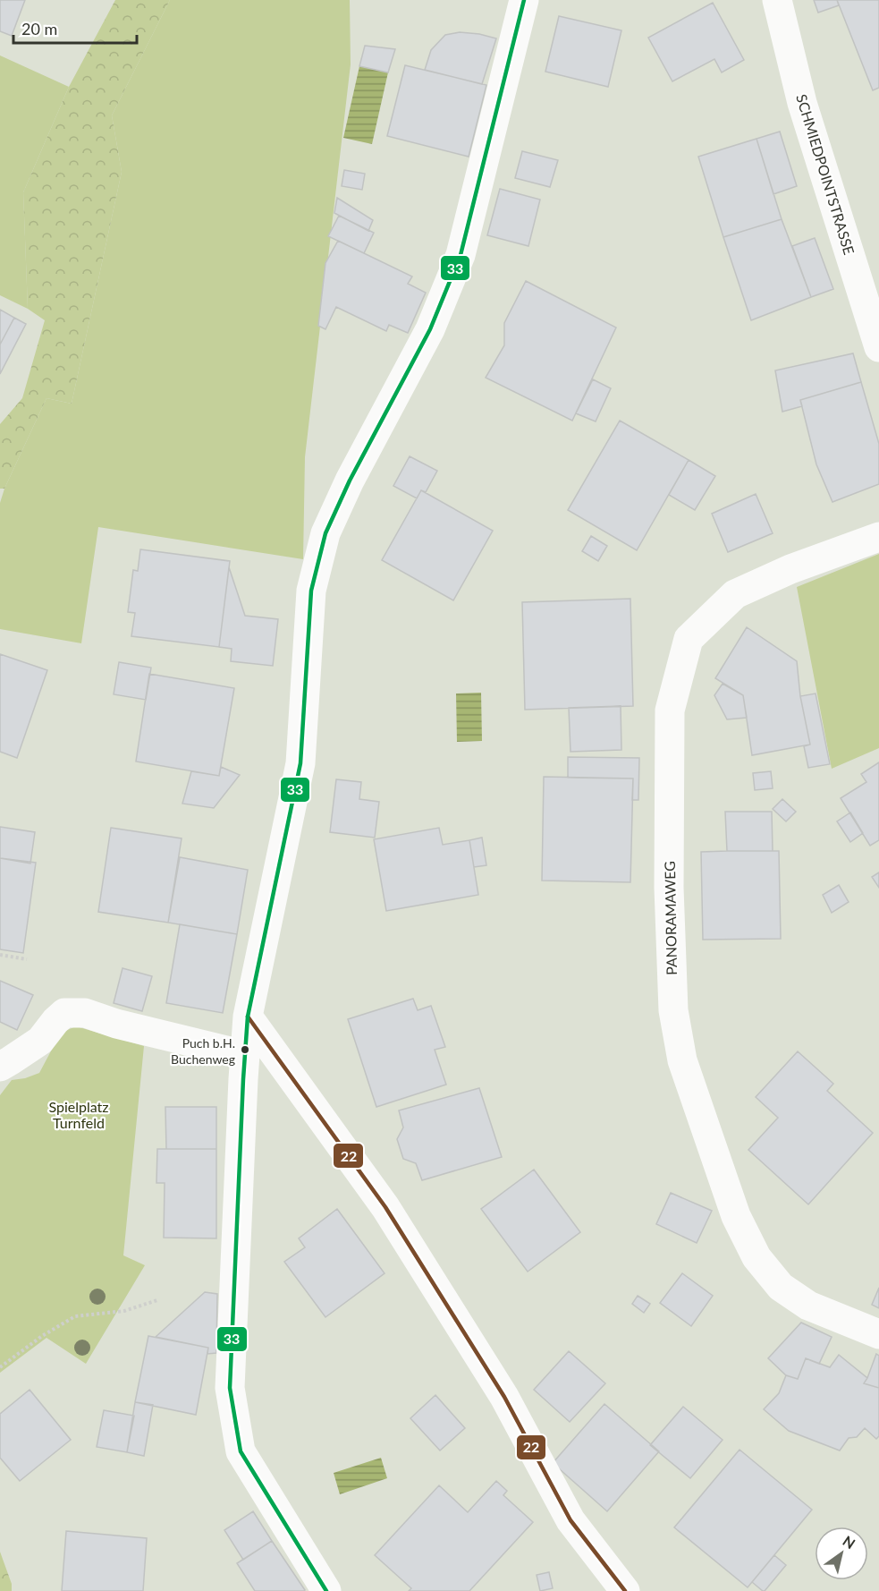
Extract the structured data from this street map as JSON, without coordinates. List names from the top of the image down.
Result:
{
  "streets": {
    "street": ["SCHMIEDPOINTSTRASSE", "PANORAMAWEG"]
  },
  "parks": ["Spielplatz Turnfeld"],
  "places": ["Puch b.H. Buchenweg"],
  "lines": ["transit line 33", "transit line 22"],
  "scale_bar": "20 m",
  "north": "top right"
}
